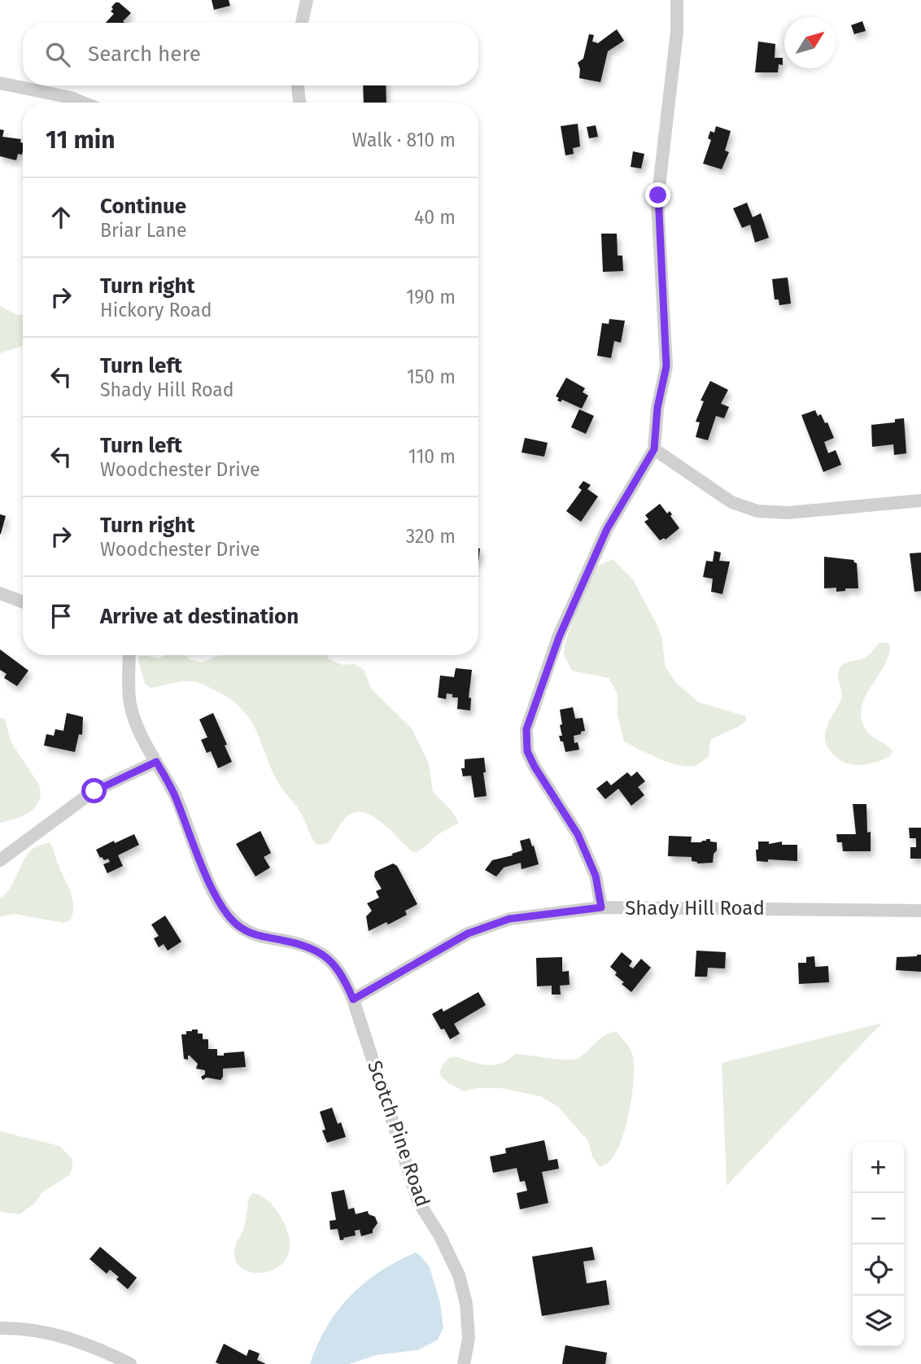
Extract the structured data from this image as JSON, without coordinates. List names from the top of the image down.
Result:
{
  "streets": {
    "street": ["Shady Hill Road", "Scotch Pine Road"]
  },
  "crossings": [
    ["Shady Hill Road", "Scotch Pine Road"]
  ],
  "north": "top right",
  "page": {
    "search": "Search here",
    "heading": ["11 min", "Walk · 810 m"],
    "list": [
      ["Continue", "Briar Lane", "40 m"],
      ["Turn right", "Hickory Road", "190 m"],
      ["Turn left", "Shady Hill Road", "150 m"],
      ["Turn left", "Woodchester Drive", "110 m"],
      ["Turn right", "Woodchester Drive", "320 m"],
      "Arrive at destination"
    ],
    "map_buttons": ["+", "−"]
  }
}
